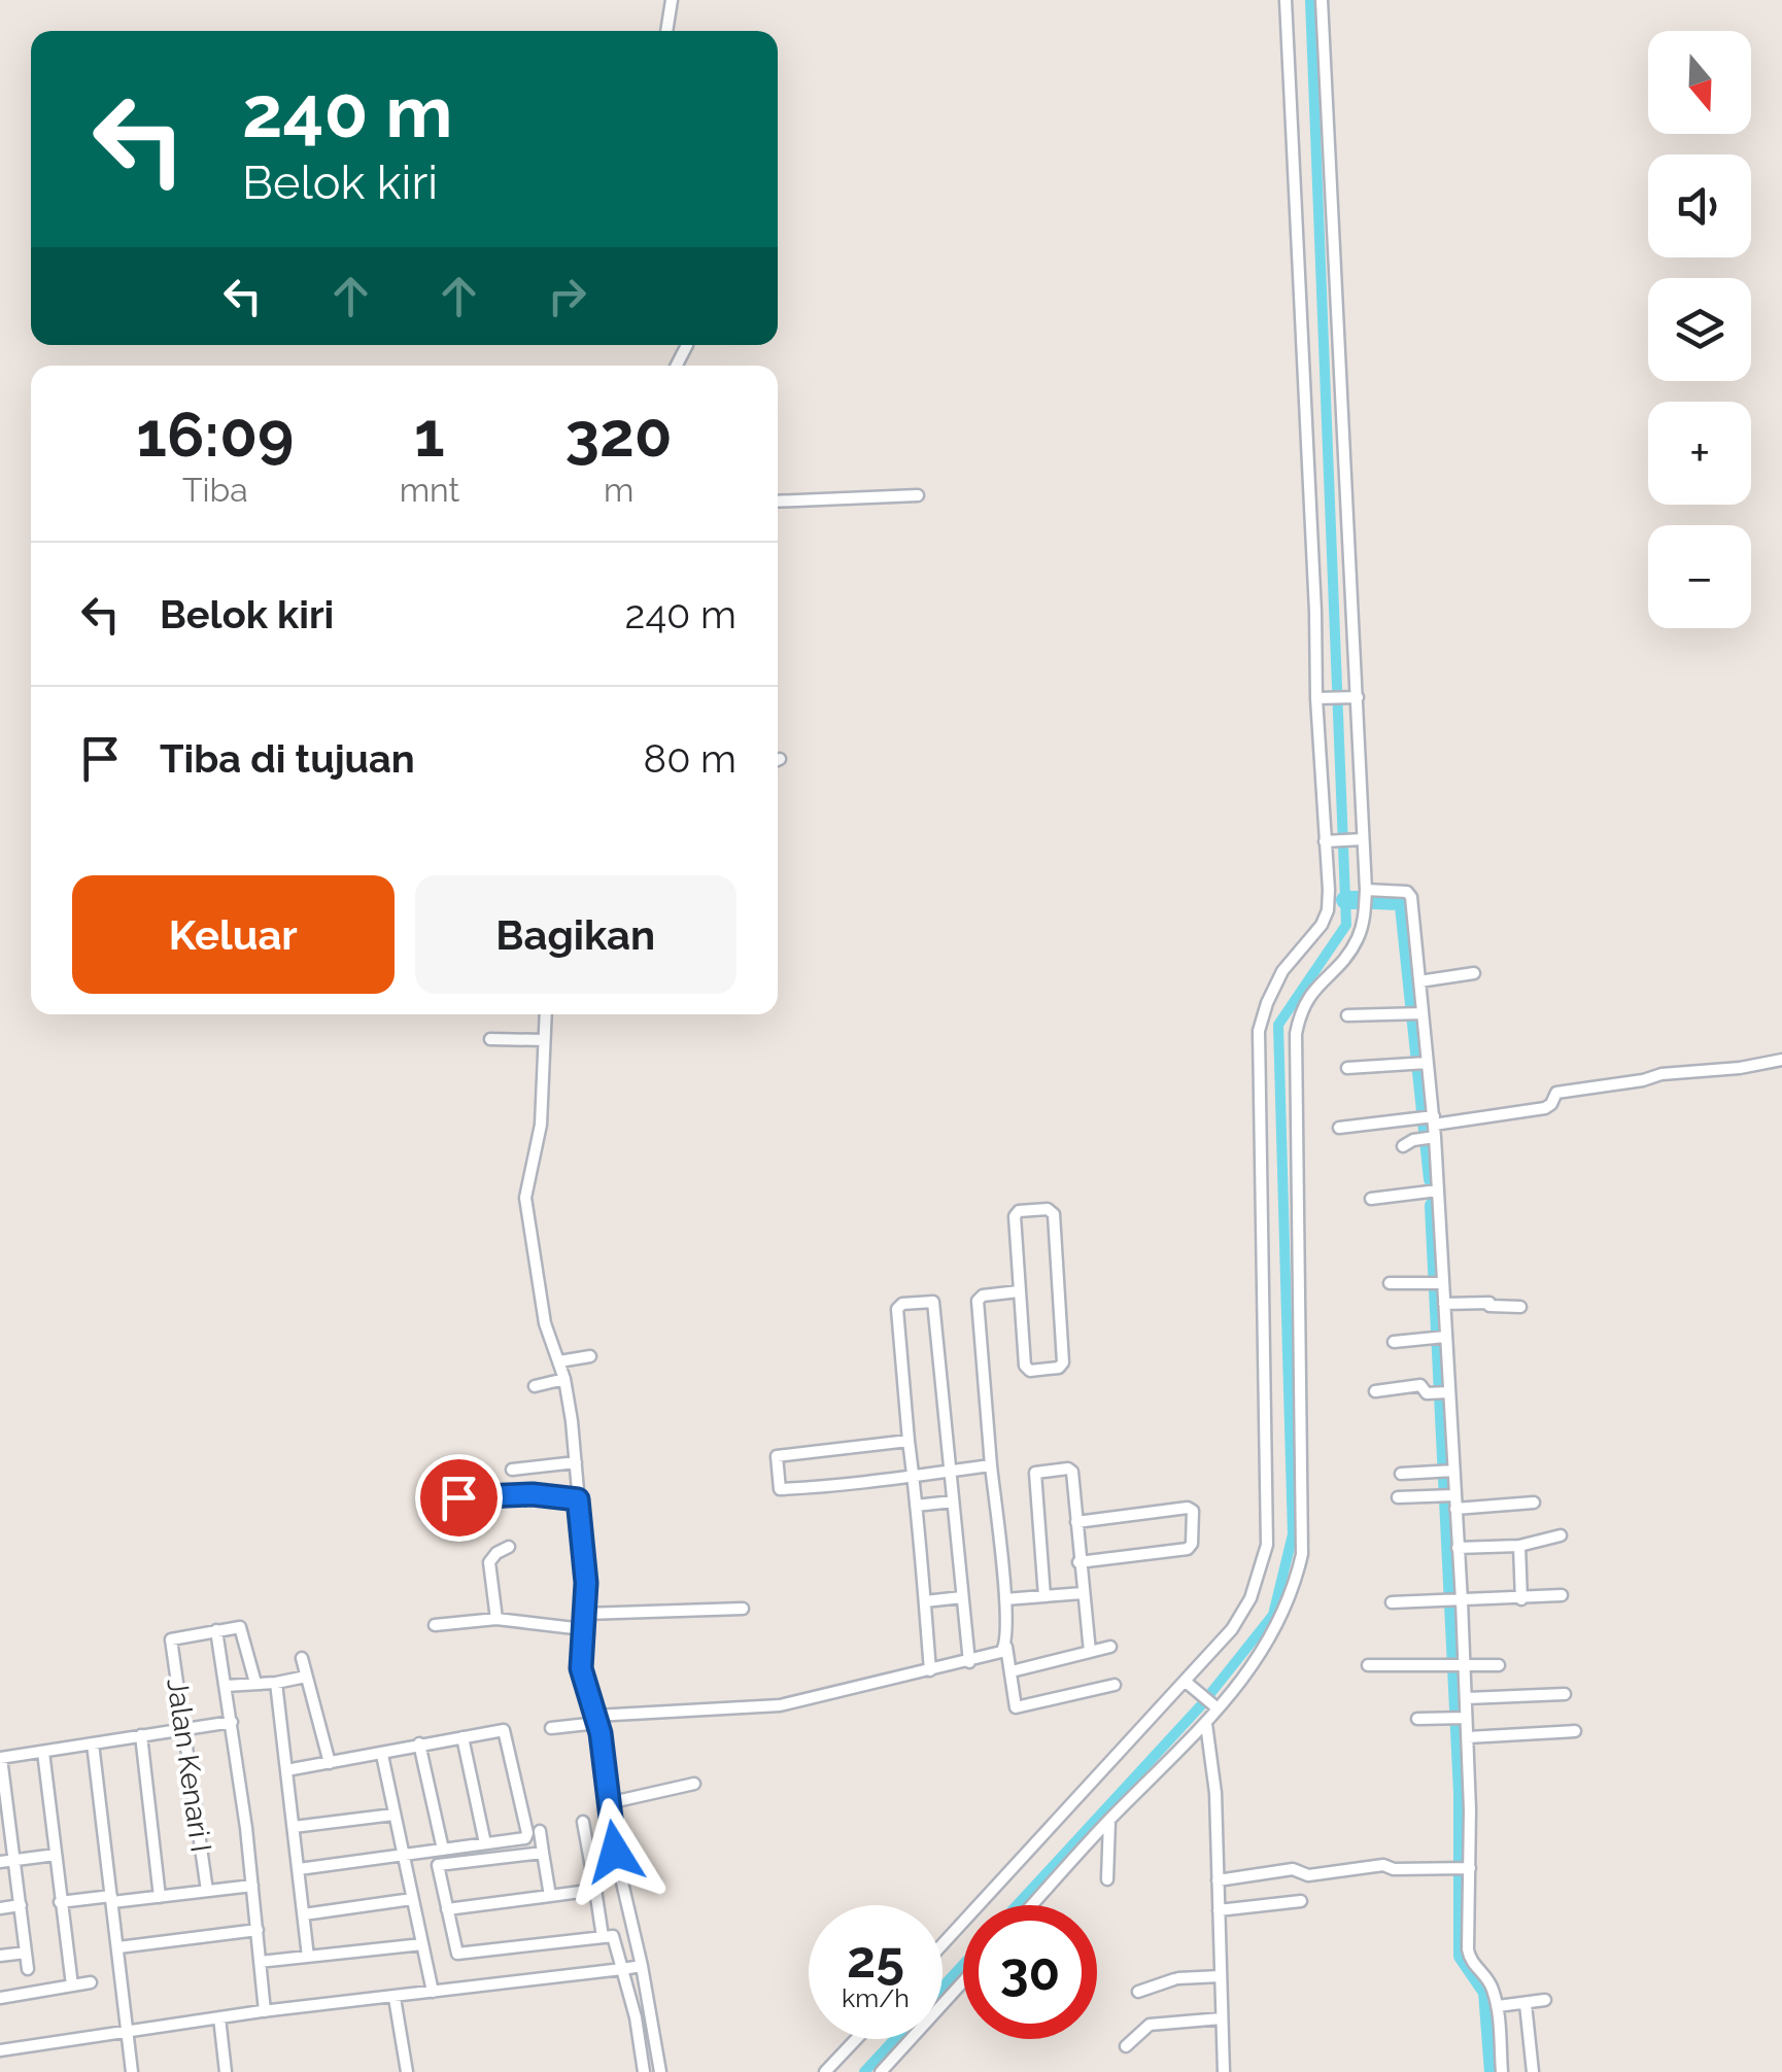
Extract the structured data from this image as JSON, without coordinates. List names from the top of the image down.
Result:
{
  "streets": {
    "street": ["Jalan Kenari I"]
  },
  "north": "bottom",
  "page": {
    "map_buttons": ["+", "−"],
    "turn": ["240 m", "Belok kiri"],
    "eta": [
      "16:09",
      "Tiba",
      "1",
      "mnt",
      "320",
      "m"
    ],
    "list": [
      {
        "name": "Belok kiri",
        "value": "240 m"
      },
      {
        "name": "Tiba di tujuan",
        "value": "80 m"
      }
    ],
    "buttons": ["Keluar", "Bagikan"],
    "speed": "25 km/h",
    "limit": "30"
  }
}
